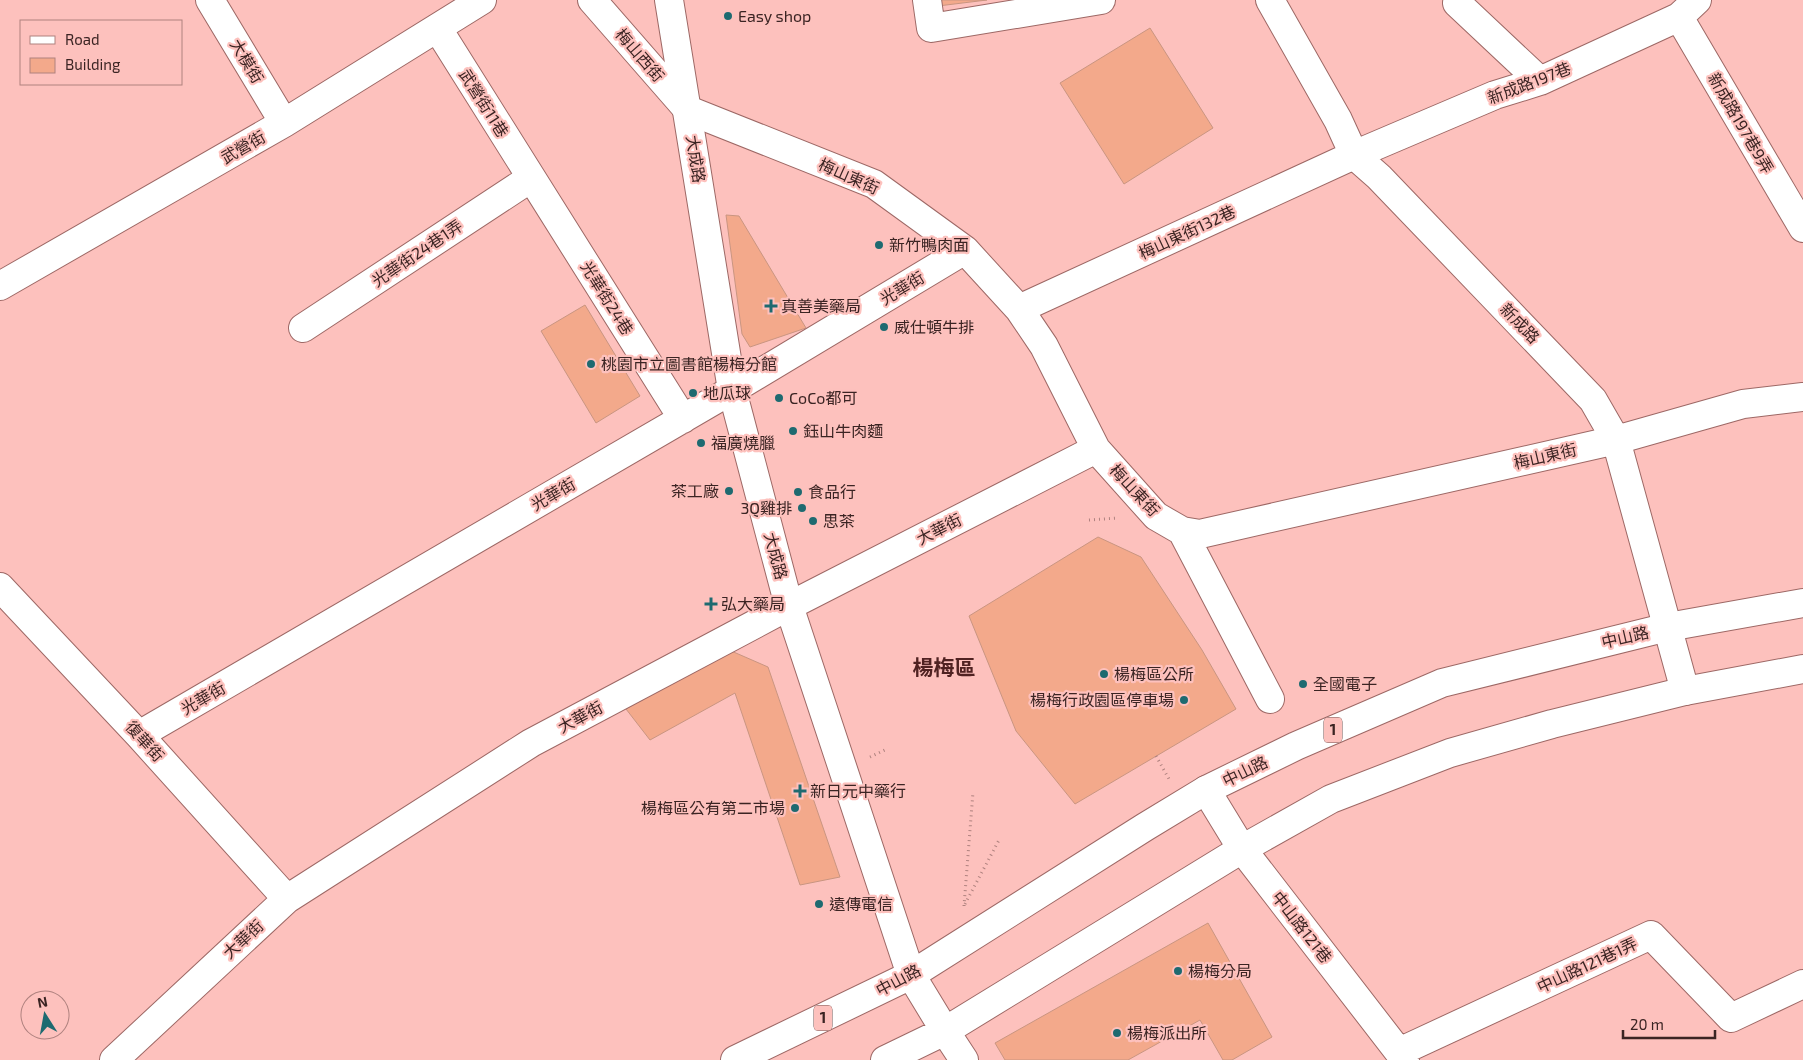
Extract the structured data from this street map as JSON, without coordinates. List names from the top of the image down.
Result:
{
  "streets": {
    "street": [
      "梅山西街",
      "大模街",
      "新成路197巷",
      "武營街11巷",
      "新成路197巷9弄",
      "武營街",
      "大成路",
      "梅山東街",
      "梅山東街132巷",
      "光華街24巷1弄",
      "光華街",
      "光華街24巷",
      "新成路",
      "大華街",
      "中山路",
      "1",
      "復華街",
      "中山路121巷",
      "中山路121巷1弄"
    ]
  },
  "crossings": [
    ["梅山西街", "大成路"],
    ["梅山西街", "梅山東街"],
    ["大模街", "武營街"],
    ["新成路197巷", "新成路197巷9弄"],
    ["新成路197巷", "梅山東街132巷"],
    ["新成路197巷", "新成路"],
    ["武營街11巷", "武營街"],
    ["武營街11巷", "光華街24巷1弄"],
    ["武營街11巷", "光華街24巷"],
    ["大成路", "梅山東街"],
    ["大成路", "光華街"],
    ["大成路", "大華街"],
    ["大成路", "中山路"],
    ["梅山東街", "梅山東街132巷"],
    ["梅山東街", "光華街"],
    ["梅山東街", "新成路"],
    ["梅山東街", "大華街"],
    ["梅山東街132巷", "新成路"],
    ["光華街24巷1弄", "光華街24巷"],
    ["光華街", "光華街24巷"],
    ["光華街", "復華街"],
    ["新成路", "中山路"],
    ["大華街", "復華街"],
    ["中山路", "中山路121巷"],
    ["中山路121巷", "中山路121巷1弄"]
  ],
  "districts": ["楊梅區"],
  "places": {
    "other": [
      "Easy shop",
      "新竹鴨肉面",
      "威仕頓牛排",
      "桃園市立圖書館楊梅分館",
      "地瓜球",
      "CoCo都可",
      "鈺山牛肉麵",
      "福廣燒臘",
      "茶工廠",
      "食品行",
      "3Q雞排",
      "思茶",
      "楊梅區公所",
      "全國電子",
      "楊梅行政園區停車場",
      "楊梅區公有第二市場",
      "遠傳電信",
      "楊梅分局",
      "楊梅派出所"
    ],
    "health": ["真善美藥局", "弘大藥局", "新日元中藥行"]
  },
  "legend": ["Road", "Building"],
  "scale_bar": "20 m",
  "north": "top"
}
